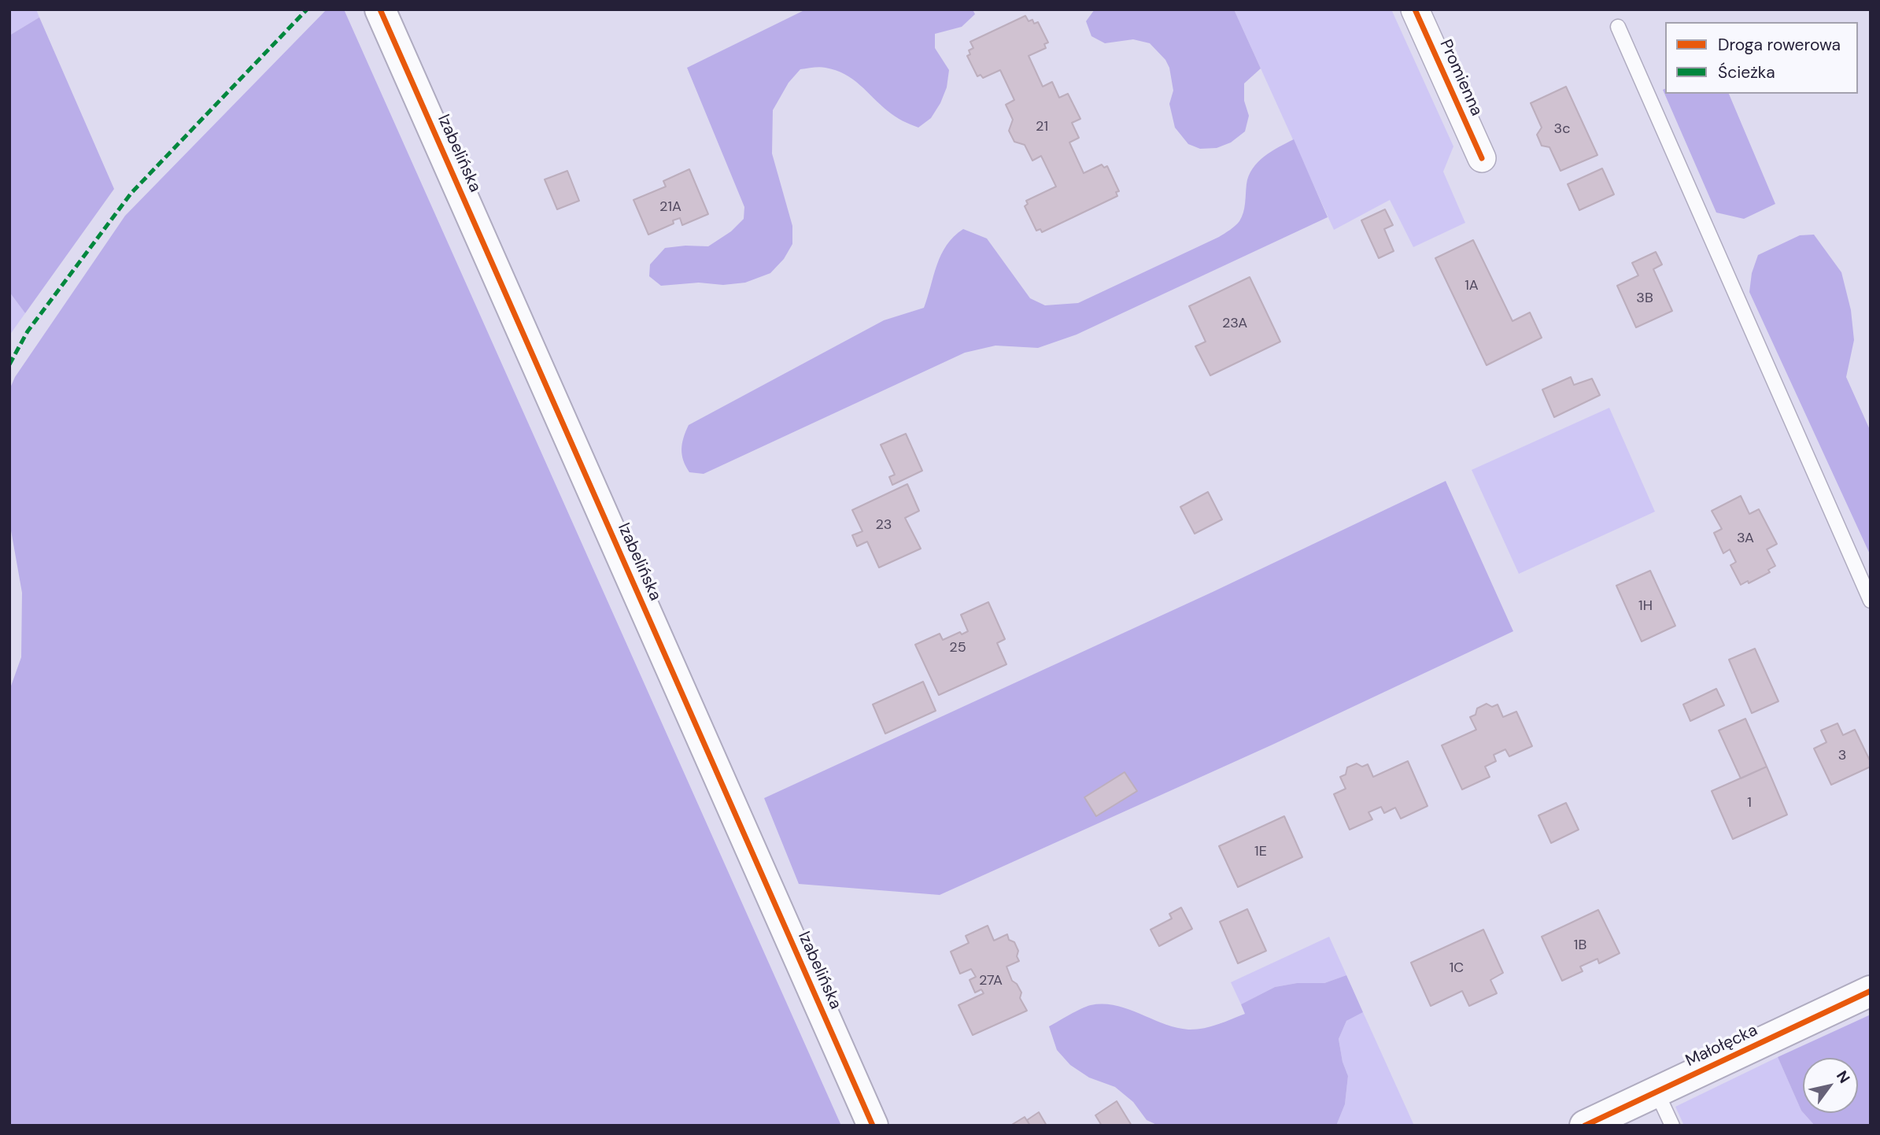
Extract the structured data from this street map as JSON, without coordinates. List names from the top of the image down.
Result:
{
  "streets": {
    "street": ["Promienna", "Izabelińska", "Małołęcka"]
  },
  "house_numbers": [
    "21",
    "3c",
    "21A",
    "1A",
    "3B",
    "23A",
    "23",
    "3A",
    "1H",
    "25",
    "3",
    "1",
    "1E",
    "1B",
    "1C",
    "27A"
  ],
  "legend": ["Droga rowerowa", "Ścieżka"],
  "north": "top right"
}
